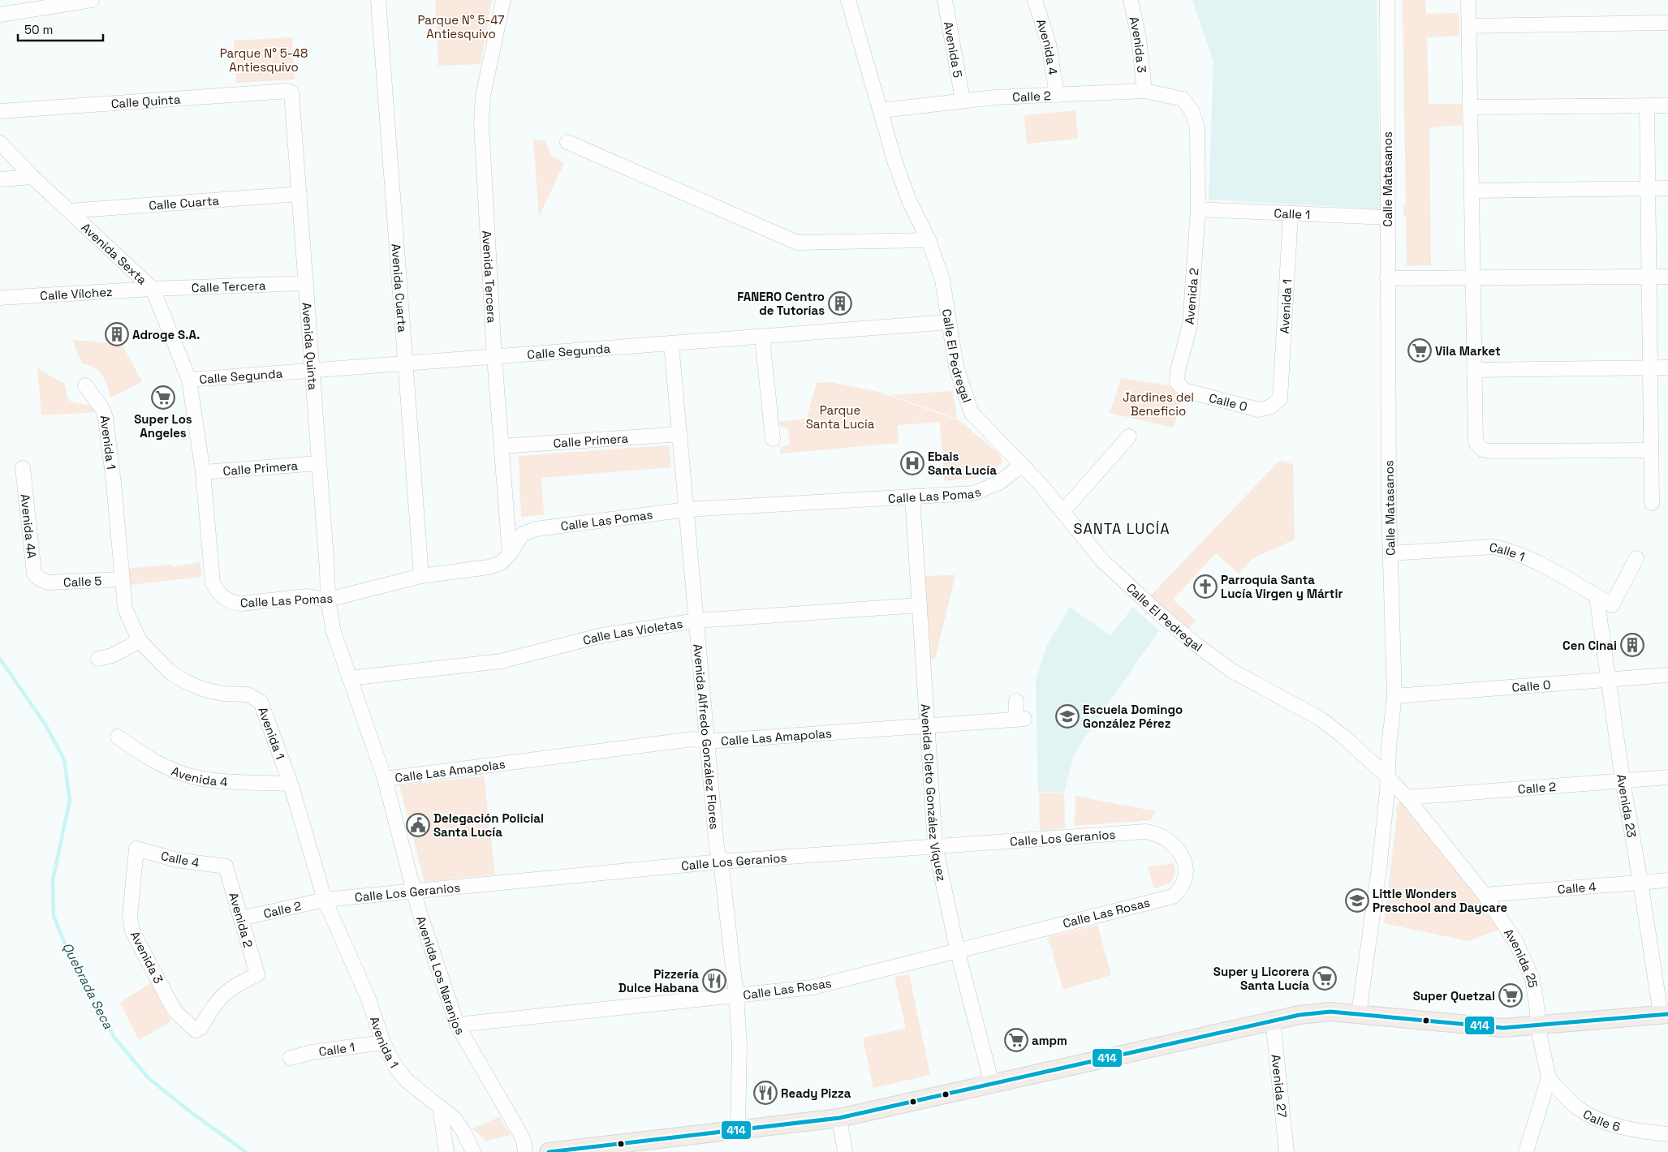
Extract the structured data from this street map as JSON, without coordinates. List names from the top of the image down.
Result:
{
  "streets": {
    "street": [
      "Avenida 3",
      "Avenida 4",
      "Avenida 5",
      "Calle 2",
      "Calle Quinta",
      "Calle Matasanos",
      "Calle Cuarta",
      "Calle 1",
      "Avenida Sexta",
      "Avenida Tercera",
      "Calle Tercera",
      "Avenida Cuarta",
      "Calle Vílchez",
      "Avenida 2",
      "Avenida 1",
      "Avenida Quinta",
      "Calle Segunda",
      "Calle El Pedregal",
      "Calle 0",
      "Calle Primera",
      "Calle Las Pomas",
      "Avenida 4A",
      "Calle 5",
      "Calle Las Violetas",
      "Avenida Alfredo González Flores",
      "Calle Las Amapolas",
      "Avenida Cleto González Víquez",
      "Avenida 23",
      "Calle Los Geranios",
      "Calle 4",
      "Calle Las Rosas",
      "Avenida 25",
      "Avenida Los Naranjos",
      "Avenida 27",
      "Calle 6"
    ]
  },
  "crossings": [
    ["Avenida 3", "Calle 2"],
    ["Avenida 3", "Avenida 2"],
    ["Avenida 3", "Calle 4"],
    ["Avenida 4", "Calle 2"],
    ["Avenida 4", "Avenida 1"],
    ["Avenida 5", "Calle 2"],
    ["Calle 2", "Avenida 2"],
    ["Calle 2", "Avenida 1"],
    ["Calle 2", "Calle El Pedregal"],
    ["Calle 2", "Avenida 23"],
    ["Calle 2", "Calle Los Geranios"],
    ["Calle 2", "Avenida 25"],
    ["Calle Quinta", "Avenida Quinta"],
    ["Calle Matasanos", "Calle 1"],
    ["Calle Matasanos", "Calle El Pedregal"],
    ["Calle Matasanos", "Calle 0"],
    ["Calle Matasanos", "Avenida 25"],
    ["Calle Cuarta", "Avenida Sexta"],
    ["Calle Cuarta", "Avenida Quinta"],
    ["Calle 1", "Avenida 2"],
    ["Calle 1", "Avenida 1"],
    ["Calle 1", "Avenida 23"],
    ["Avenida Sexta", "Calle Tercera"],
    ["Avenida Sexta", "Calle Vílchez"],
    ["Avenida Sexta", "Calle Segunda"],
    ["Avenida Sexta", "Calle Primera"],
    ["Avenida Sexta", "Calle Las Pomas"],
    ["Avenida Tercera", "Calle Segunda"],
    ["Avenida Tercera", "Calle Primera"],
    ["Avenida Tercera", "Calle Las Pomas"],
    ["Calle Tercera", "Calle Vílchez"],
    ["Calle Tercera", "Avenida Quinta"],
    ["Avenida Cuarta", "Calle Segunda"],
    ["Avenida Cuarta", "Calle Las Pomas"],
    ["Avenida 2", "Calle 0"],
    ["Avenida 2", "Calle 4"],
    ["Avenida 1", "Calle 0"],
    ["Avenida 1", "Calle 5"],
    ["Avenida 1", "Calle Los Geranios"],
    ["Avenida Quinta", "Calle Segunda"],
    ["Avenida Quinta", "Calle Primera"],
    ["Avenida Quinta", "Calle Las Pomas"],
    ["Avenida Quinta", "Avenida Los Naranjos"],
    ["Calle Segunda", "Calle El Pedregal"],
    ["Calle Segunda", "Avenida Alfredo González Flores"],
    ["Calle El Pedregal", "Calle Las Pomas"],
    ["Calle El Pedregal", "Avenida 25"],
    ["Calle 0", "Avenida 23"],
    ["Calle Primera", "Avenida Alfredo González Flores"],
    ["Calle Las Pomas", "Avenida Alfredo González Flores"],
    ["Calle Las Pomas", "Avenida Cleto González Víquez"],
    ["Calle Las Pomas", "Avenida Los Naranjos"],
    ["Avenida 4A", "Calle 5"],
    ["Calle Las Violetas", "Avenida Alfredo González Flores"],
    ["Calle Las Violetas", "Avenida Cleto González Víquez"],
    ["Calle Las Violetas", "Avenida Los Naranjos"],
    ["Avenida Alfredo González Flores", "Calle Las Amapolas"],
    ["Avenida Alfredo González Flores", "Calle Los Geranios"],
    ["Avenida Alfredo González Flores", "Calle Las Rosas"],
    ["Calle Las Amapolas", "Avenida Cleto González Víquez"],
    ["Calle Las Amapolas", "Avenida Los Naranjos"],
    ["Avenida Cleto González Víquez", "Calle Los Geranios"],
    ["Avenida Cleto González Víquez", "Calle Las Rosas"],
    ["Avenida 23", "Calle 4"],
    ["Calle Los Geranios", "Calle Las Rosas"],
    ["Calle Los Geranios", "Avenida Los Naranjos"],
    ["Calle 4", "Avenida 25"],
    ["Calle Las Rosas", "Avenida Los Naranjos"],
    ["Avenida 25", "Calle 6"]
  ],
  "districts": ["SANTA LUCÍA"],
  "water": ["Quebrada Seca"],
  "parks": [
    "Parque N° 5-47 Antiesquivo",
    "Parque N° 5-48 Antiesquivo",
    "Jardines del Beneficio",
    "Parque Santa Lucía"
  ],
  "places": {
    "building": ["FANERO Centro de Tutorías", "Adroge S.A.", "Cen Cinai"],
    "supermarket": [
      "Vila Market",
      "Super Los Angeles",
      "Super y Licorera Santa Lucía",
      "Super Quetzal",
      "ampm"
    ],
    "hospital": ["Ebais Santa Lucía"],
    "church": ["Parroquia Santa Lucía Virgen y Mártir"],
    "school or university": ["Escuela Domingo González Pérez", "Little Wonders Preschool and Daycare"],
    "public building": ["Delegación Policial Santa Lucía"],
    "restaurant": ["Pizzería Dulce Habana", "Ready Pizza"]
  },
  "lines": ["transit line 414"],
  "scale_bar": "50 m"
}
